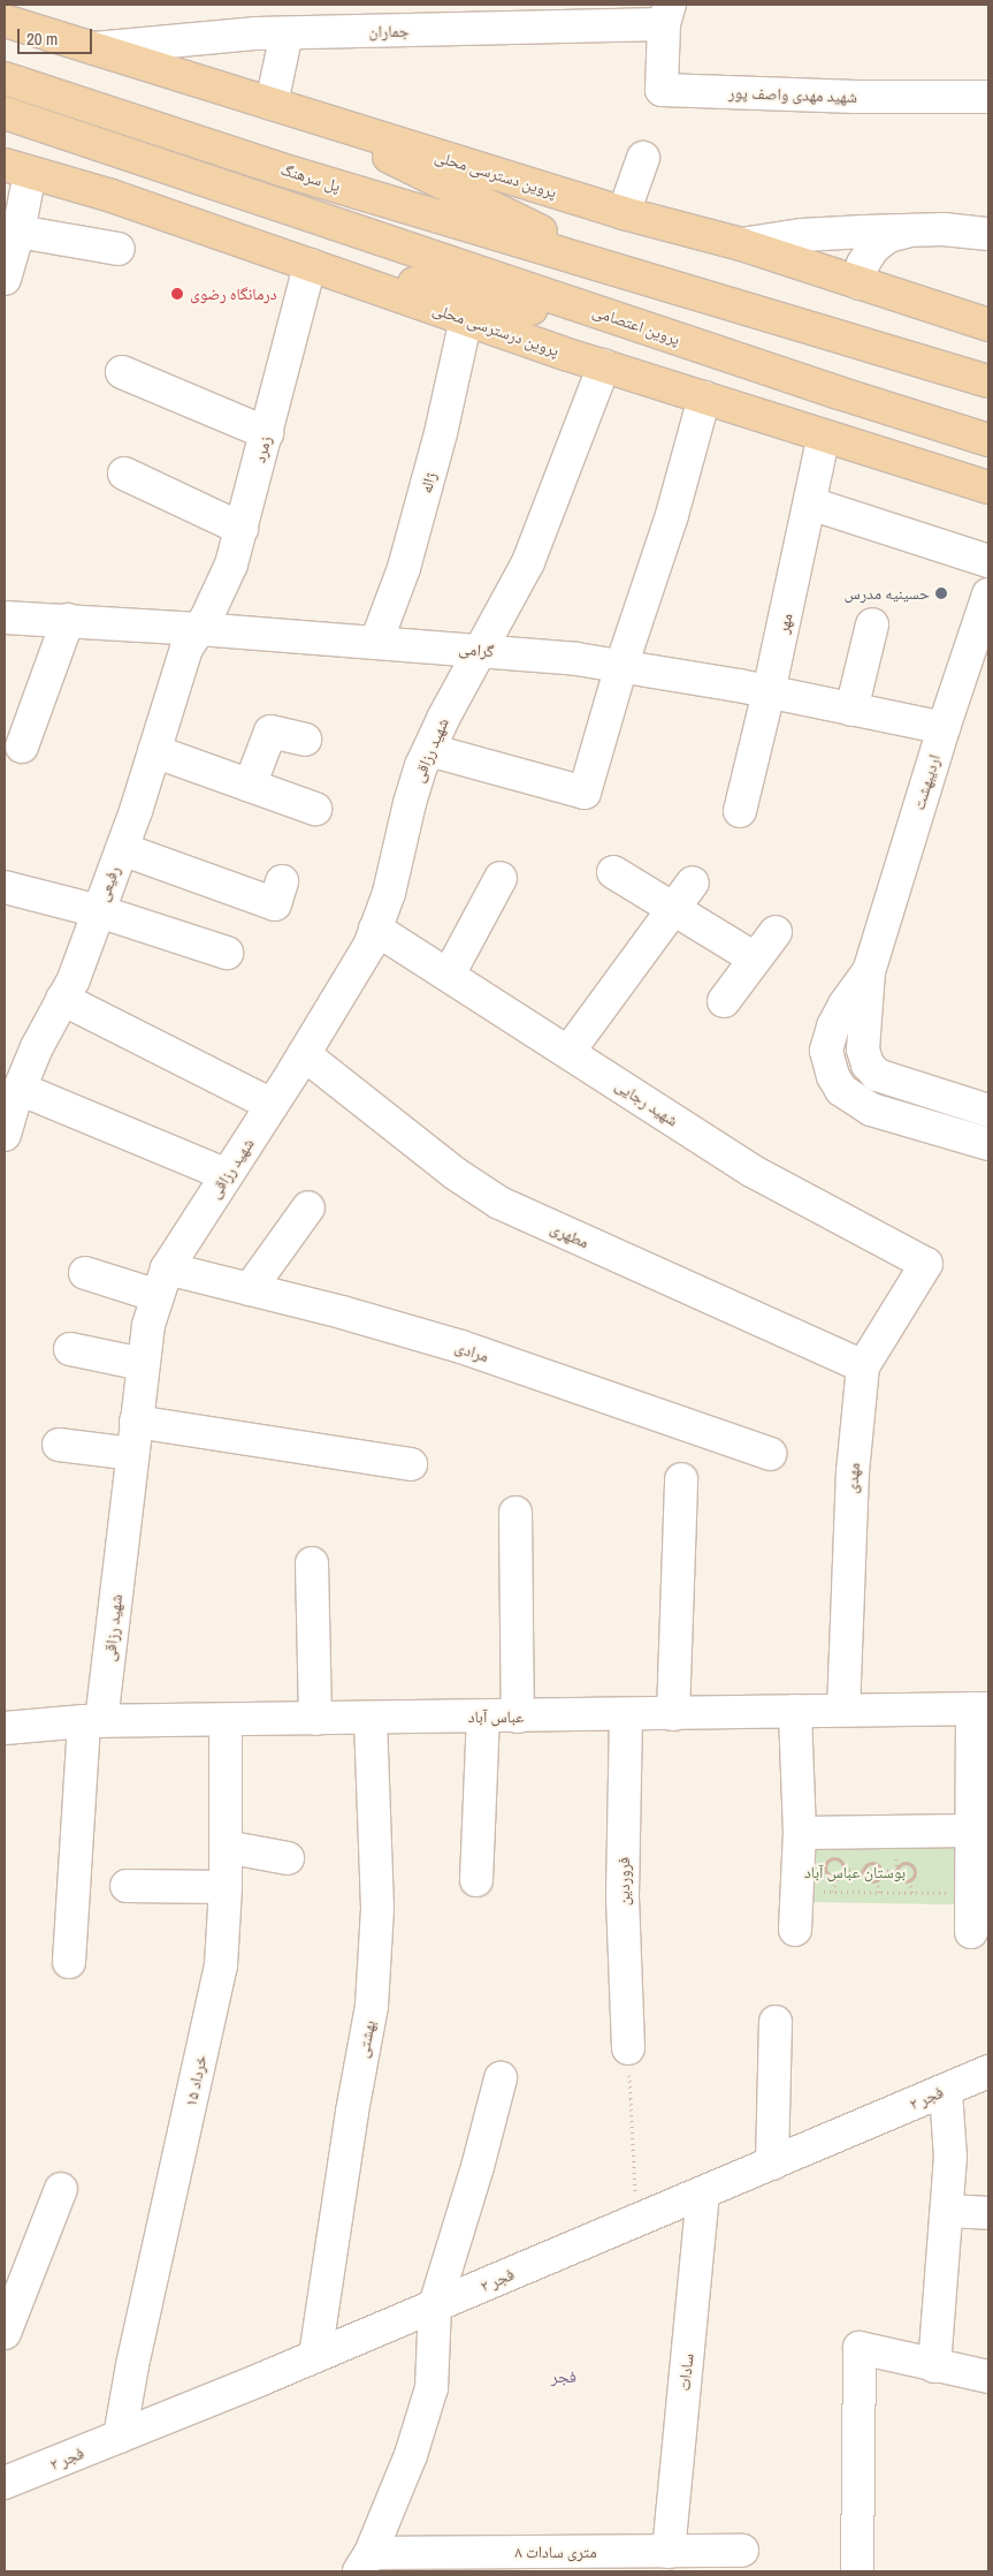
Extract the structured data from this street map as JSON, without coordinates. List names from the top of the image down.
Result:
{
  "streets": {
    "main road": [
      "پروین دسترسی محلی",
      "پل سرهنگ",
      "پروین اعتصامی",
      "پروین درسترسی محلی"
    ],
    "street": [
      "جماران",
      "شهید مهدی واصف پور",
      "زمرد",
      "ژاله",
      "مهر",
      "گرامی",
      "شهید رزاقی",
      "اردیبهشت",
      "رفیعی",
      "شهید رجایی",
      "مطهری",
      "مرادی",
      "مهدی",
      "عباس آباد",
      "فروردین",
      "بهشتی",
      "۱۵ خرداد",
      "فجر ۲",
      "سادات",
      "۸ متری سادات"
    ]
  },
  "crossings": [
    ["جماران", "شهید مهدی واصف پور"],
    ["جماران", "پروین دسترسی محلی"],
    ["پروین درسترسی محلی", "زمرد"],
    ["پروین درسترسی محلی", "ژاله"],
    ["پروین درسترسی محلی", "مهر"],
    ["پروین درسترسی محلی", "شهید رزاقی"],
    ["زمرد", "گرامی"],
    ["زمرد", "رفیعی"],
    ["ژاله", "گرامی"],
    ["مهر", "گرامی"],
    ["گرامی", "شهید رزاقی"],
    ["گرامی", "اردیبهشت"],
    ["گرامی", "رفیعی"],
    ["شهید رزاقی", "شهید رجایی"],
    ["شهید رزاقی", "مطهری"],
    ["شهید رزاقی", "مرادی"],
    ["شهید رزاقی", "عباس آباد"],
    ["شهید رجایی", "مهدی"],
    ["مطهری", "مهدی"],
    ["مهدی", "عباس آباد"],
    ["عباس آباد", "فروردین"],
    ["عباس آباد", "بهشتی"],
    ["عباس آباد", "۱۵ خرداد"],
    ["بهشتی", "فجر ۲"],
    ["۱۵ خرداد", "فجر ۲"],
    ["فجر ۲", "سادات"],
    ["سادات", "۸ متری سادات"]
  ],
  "districts": ["فجر"],
  "parks": ["بوستان عباس آباد"],
  "places": ["درمانگاه رضوی", "حسینیه مدرس"],
  "scale_bar": "20 m"
}
